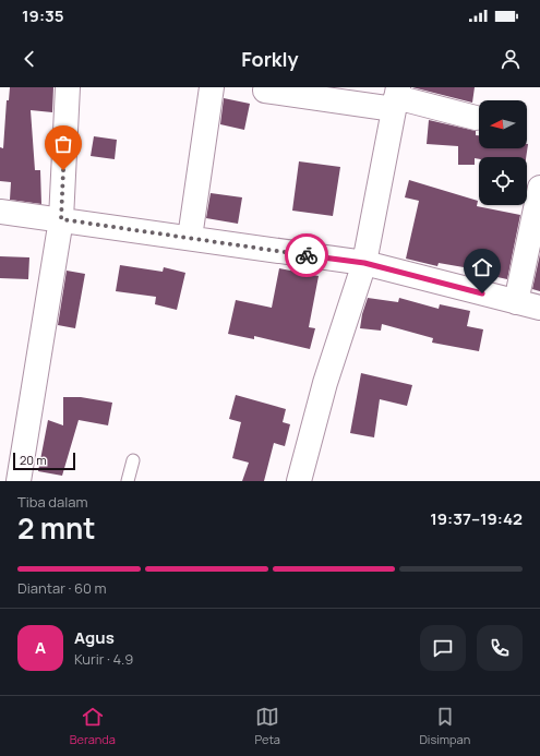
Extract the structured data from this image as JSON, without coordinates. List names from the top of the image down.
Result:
{
  "scale_bar": "20 m",
  "north": "left",
  "page": {
    "status": "19:35",
    "header": "Forkly",
    "scale": "20 m",
    "heading": ["2 mnt", "Tiba dalam", "19:37–19:42"],
    "panel": ["Agus", "Kurir · 4.9"],
    "bar": "Diantar · 60 m",
    "round": "A",
    "tabs": ["Beranda", "Peta", "Disimpan"]
  }
}
